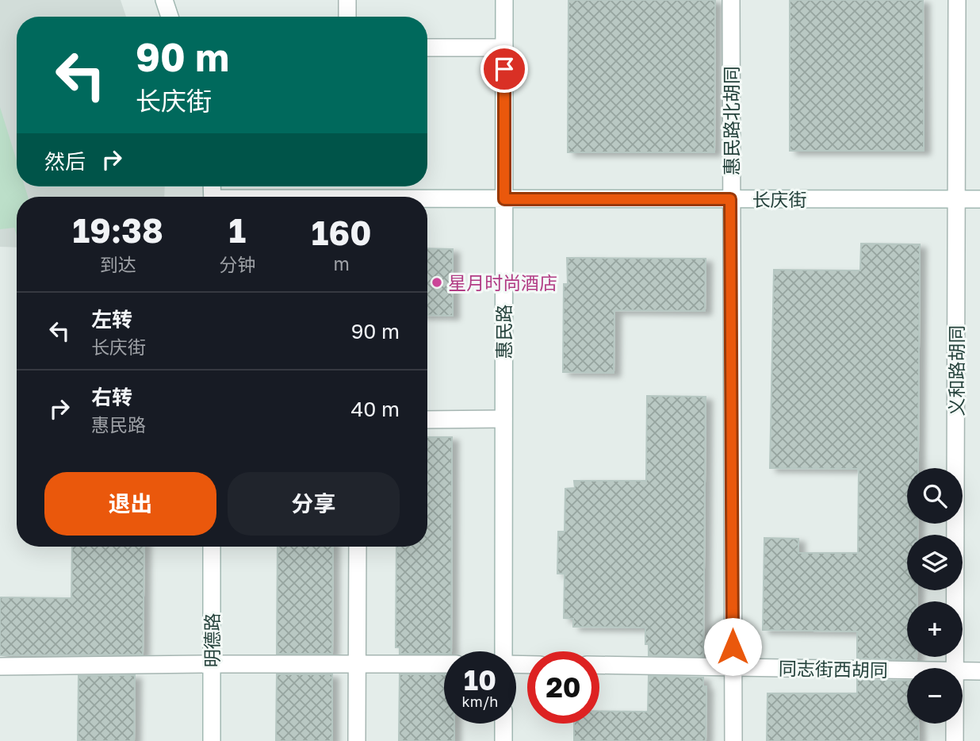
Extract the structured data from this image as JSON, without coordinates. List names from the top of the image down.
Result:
{
  "streets": {
    "street": [
      "惠民路北胡同",
      "长庆街",
      "惠民路",
      "义和路胡同",
      "明德路",
      "同志街西胡同"
    ]
  },
  "crossings": [
    ["惠民路北胡同", "长庆街"],
    ["惠民路北胡同", "同志街西胡同"],
    ["长庆街", "惠民路"],
    ["长庆街", "义和路胡同"]
  ],
  "places": ["星月时尚酒店"],
  "page": {
    "turn": ["90 m", "长庆街"],
    "then": "然后",
    "eta": [
      "19:38",
      "到达",
      "1",
      "分钟",
      "160",
      "m"
    ],
    "list": [
      {
        "name": "左转",
        "note": "长庆街",
        "value": "90 m"
      },
      {
        "name": "右转",
        "note": "惠民路",
        "value": "40 m"
      }
    ],
    "buttons": ["退出", "分享"],
    "map_buttons": ["+", "−"],
    "speed": "10 km/h",
    "limit": "20"
  }
}
